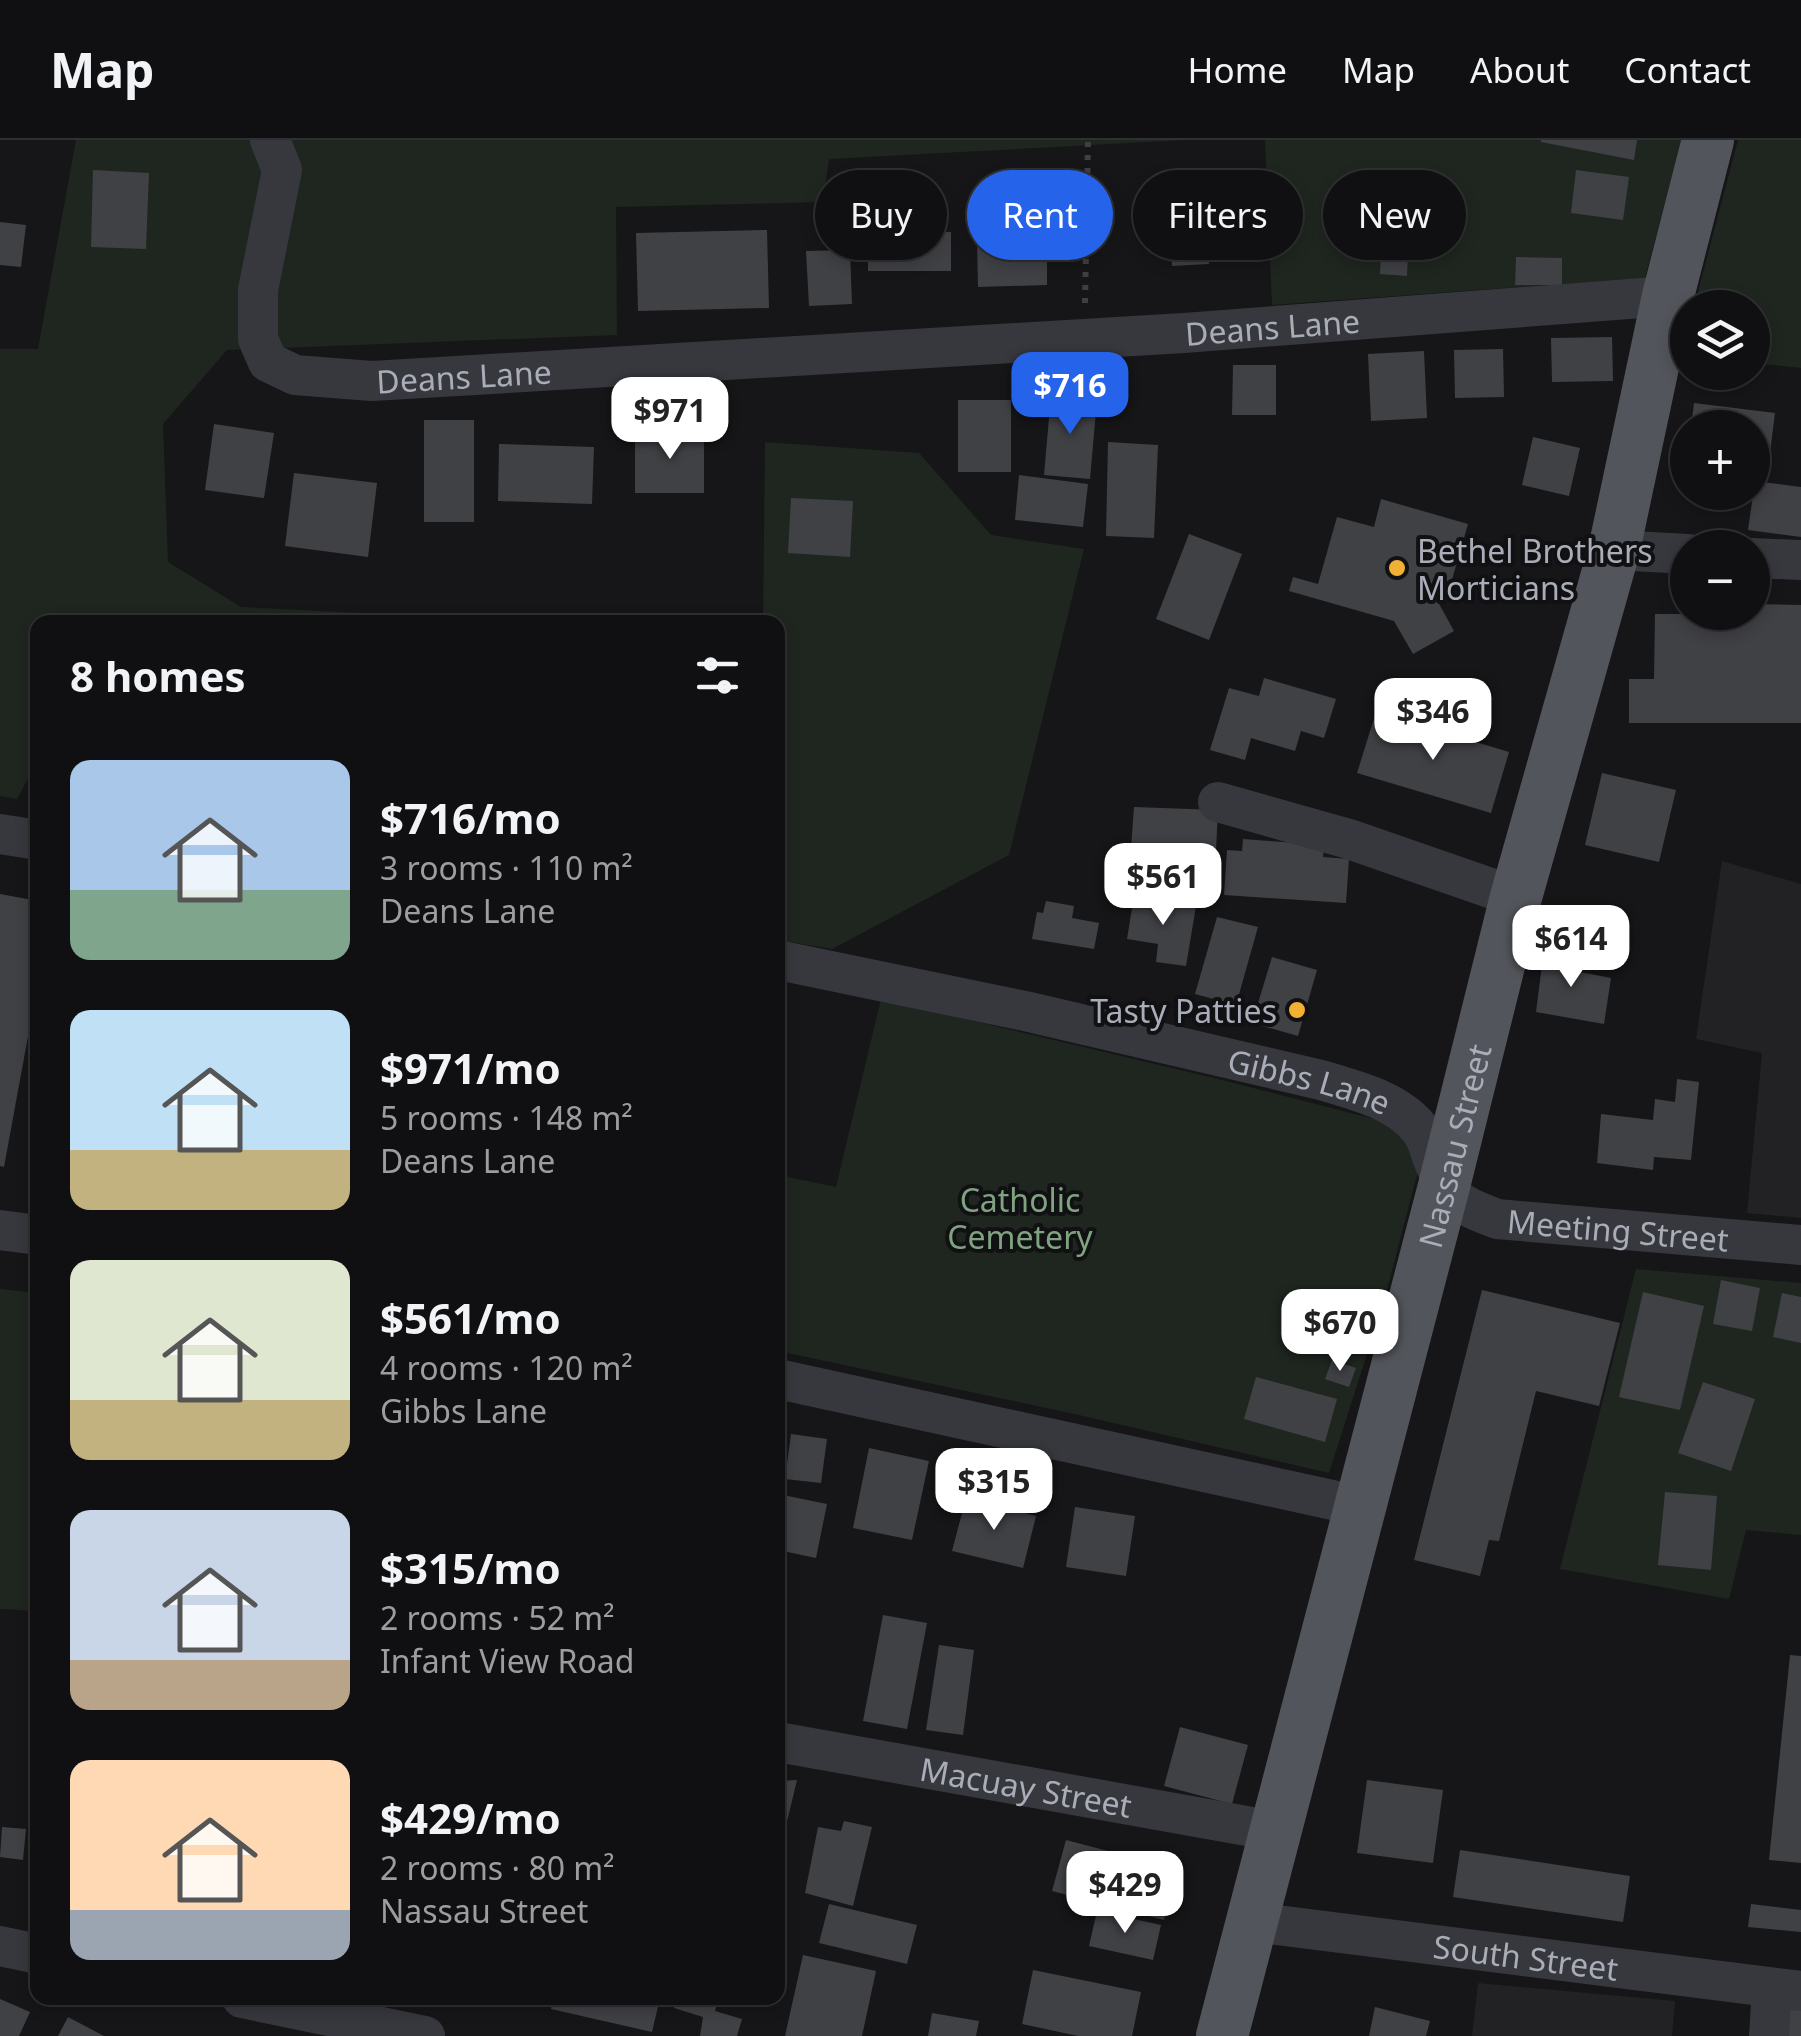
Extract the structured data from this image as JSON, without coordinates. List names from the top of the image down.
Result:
{
  "streets": {
    "main road": ["Nassau Street"],
    "street": [
      "Deans Lane",
      "Gibbs Lane",
      "Meeting Street",
      "Macuay Street",
      "South Street"
    ]
  },
  "crossings": [
    ["Deans Lane", "Nassau Street"],
    ["Gibbs Lane", "Nassau Street"],
    ["Gibbs Lane", "Meeting Street"],
    ["Nassau Street", "Meeting Street"],
    ["Nassau Street", "Macuay Street"],
    ["Nassau Street", "South Street"]
  ],
  "parks": ["Catholic Cemetery"],
  "places": ["Bethel Brothers Morticians", "Tasty Patties"],
  "page": {
    "header": "Map",
    "nav": [
      "Home",
      "Map",
      "About",
      "Contact"
    ],
    "chip": [
      "Buy",
      "Rent",
      "Filters",
      "New"
    ],
    "map_buttons": ["+", "−"],
    "price": [
      "$716",
      "$971",
      "$346",
      "$561",
      "$614",
      "$670",
      "$315",
      "$429"
    ],
    "heading": "8 homes",
    "list": [
      {
        "name": "$716/mo",
        "note": "3 rooms · 110 m² · Deans Lane"
      },
      {
        "name": "$971/mo",
        "note": "5 rooms · 148 m² · Deans Lane"
      },
      {
        "name": "$561/mo",
        "note": "4 rooms · 120 m² · Gibbs Lane"
      },
      {
        "name": "$315/mo",
        "note": "2 rooms · 52 m² · Infant View Road"
      },
      {
        "name": "$429/mo",
        "note": "2 rooms · 80 m² · Nassau Street"
      }
    ]
  }
}
